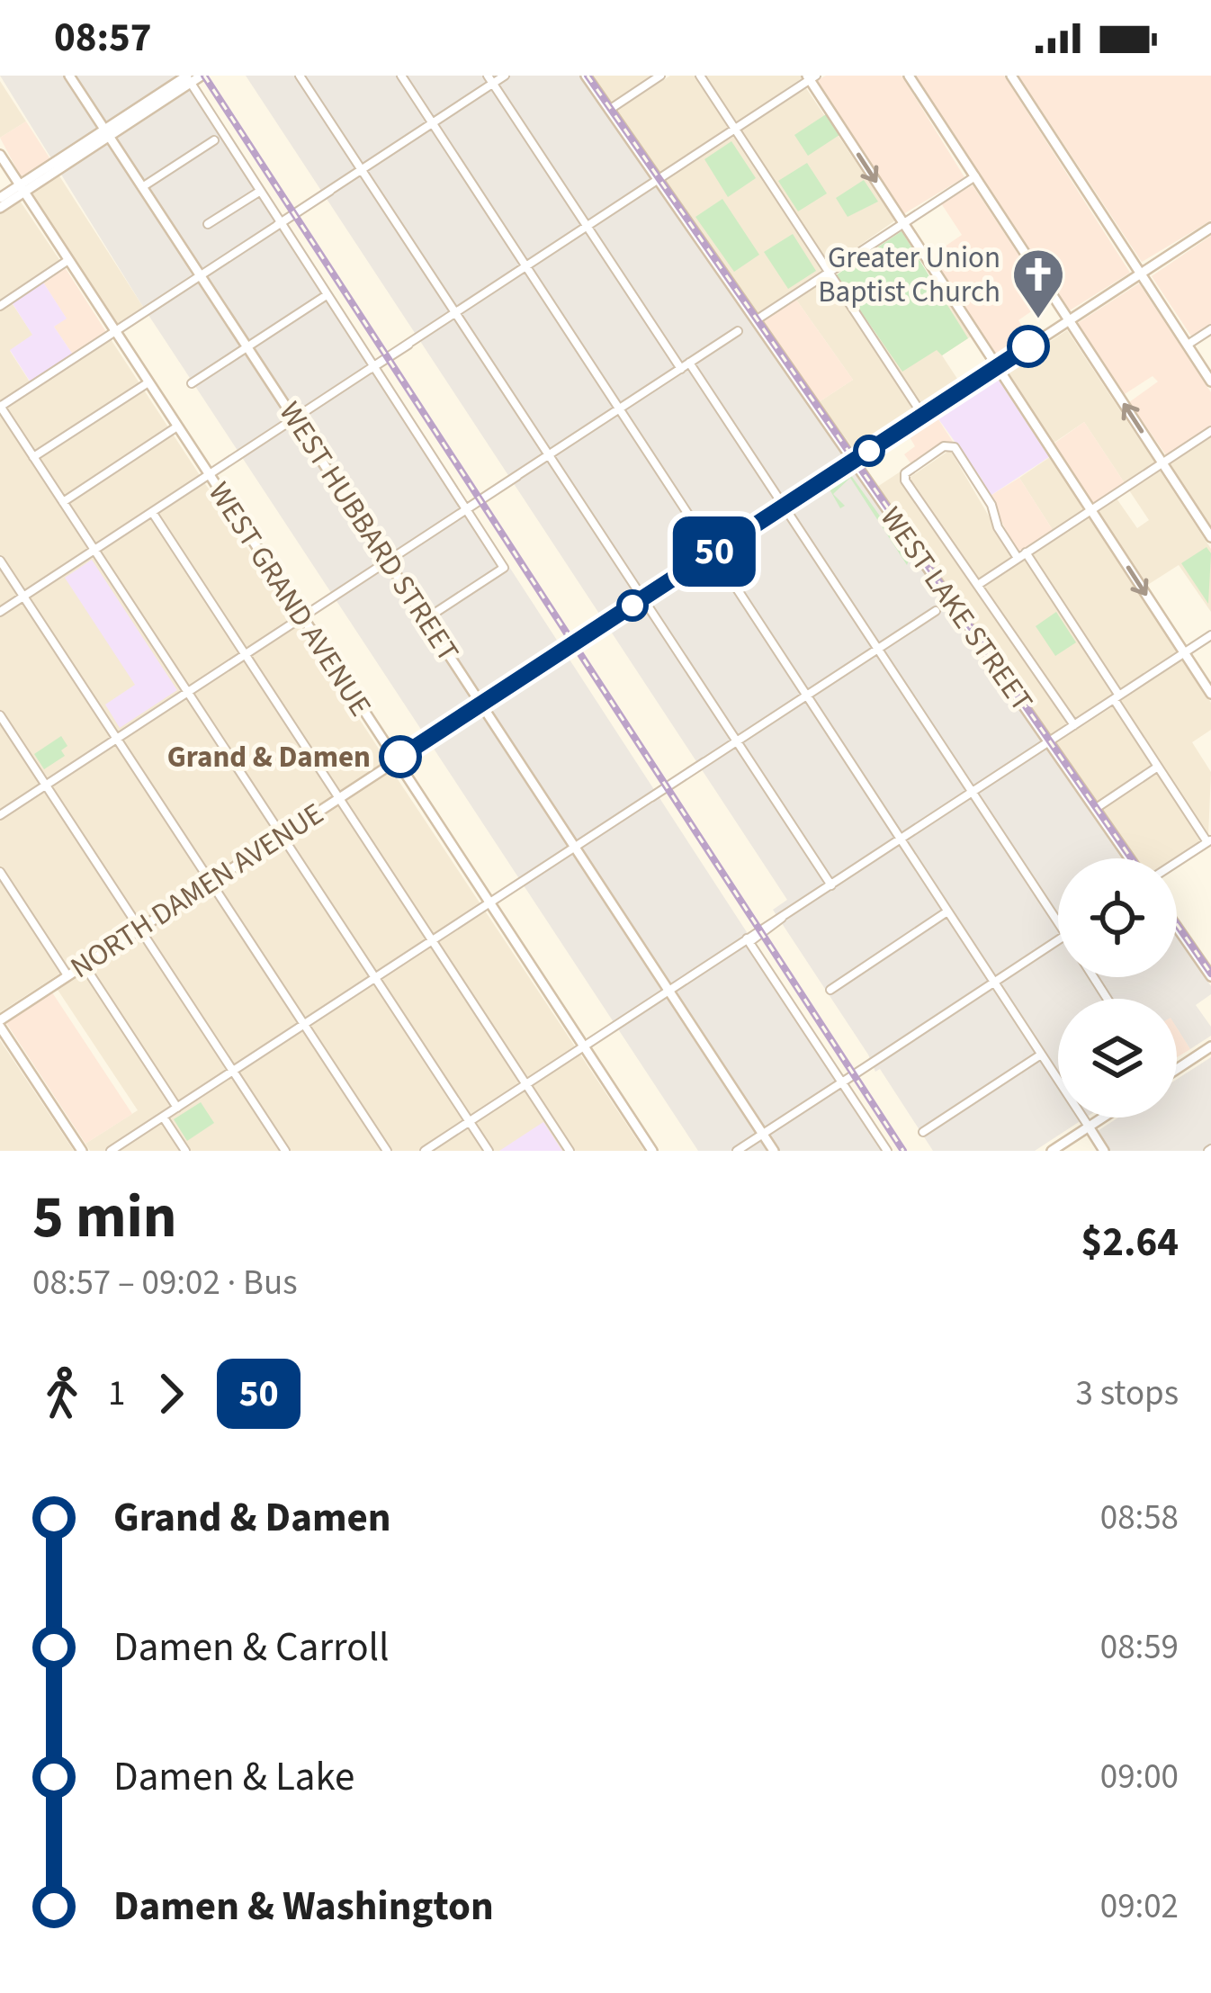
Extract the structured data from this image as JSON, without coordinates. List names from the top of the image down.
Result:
{
  "streets": {
    "main road": [
      "WEST HUBBARD STREET",
      "WEST GRAND AVENUE",
      "WEST LAKE STREET",
      "NORTH DAMEN AVENUE"
    ]
  },
  "crossings": [
    ["WEST HUBBARD STREET", "NORTH DAMEN AVENUE"],
    ["WEST GRAND AVENUE", "NORTH DAMEN AVENUE"],
    ["WEST LAKE STREET", "NORTH DAMEN AVENUE"]
  ],
  "places": {
    "church": ["Greater Union Baptist Church"],
    "other": ["Grand & Damen"]
  },
  "lines": ["bus line 50"],
  "page": {
    "status": "08:57",
    "on_map": "50",
    "heading": ["5 min", "08:57 – 09:02 · Bus", "$2.64"],
    "legs": ["1", "50", "3 stops"],
    "list": [
      {
        "name": "Grand & Damen",
        "value": "08:58"
      },
      {
        "name": "Damen & Carroll",
        "value": "08:59"
      },
      {
        "name": "Damen & Lake",
        "value": "09:00"
      },
      {
        "name": "Damen & Washington",
        "value": "09:02"
      }
    ]
  }
}
